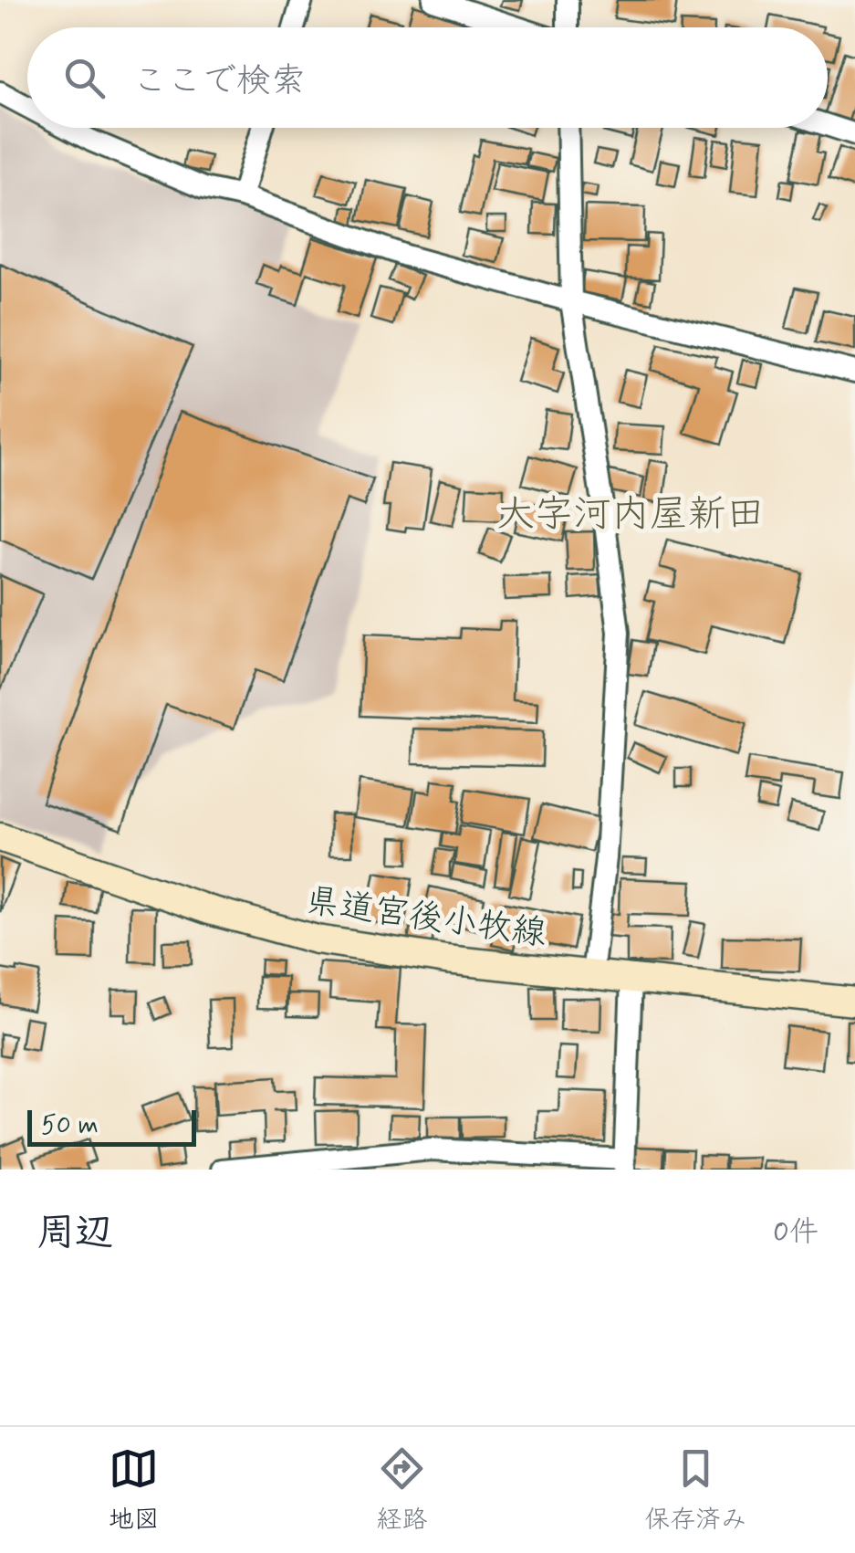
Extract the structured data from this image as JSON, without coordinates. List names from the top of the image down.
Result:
{
  "streets": {
    "main road": ["県道宮後小牧線"]
  },
  "districts": ["大字河内屋新田"],
  "scale_bar": "50 m",
  "page": {
    "search": "ここで検索",
    "scale": "50 m",
    "heading": ["周辺", "0件"],
    "nav": ["地図", "経路", "保存済み"]
  }
}
